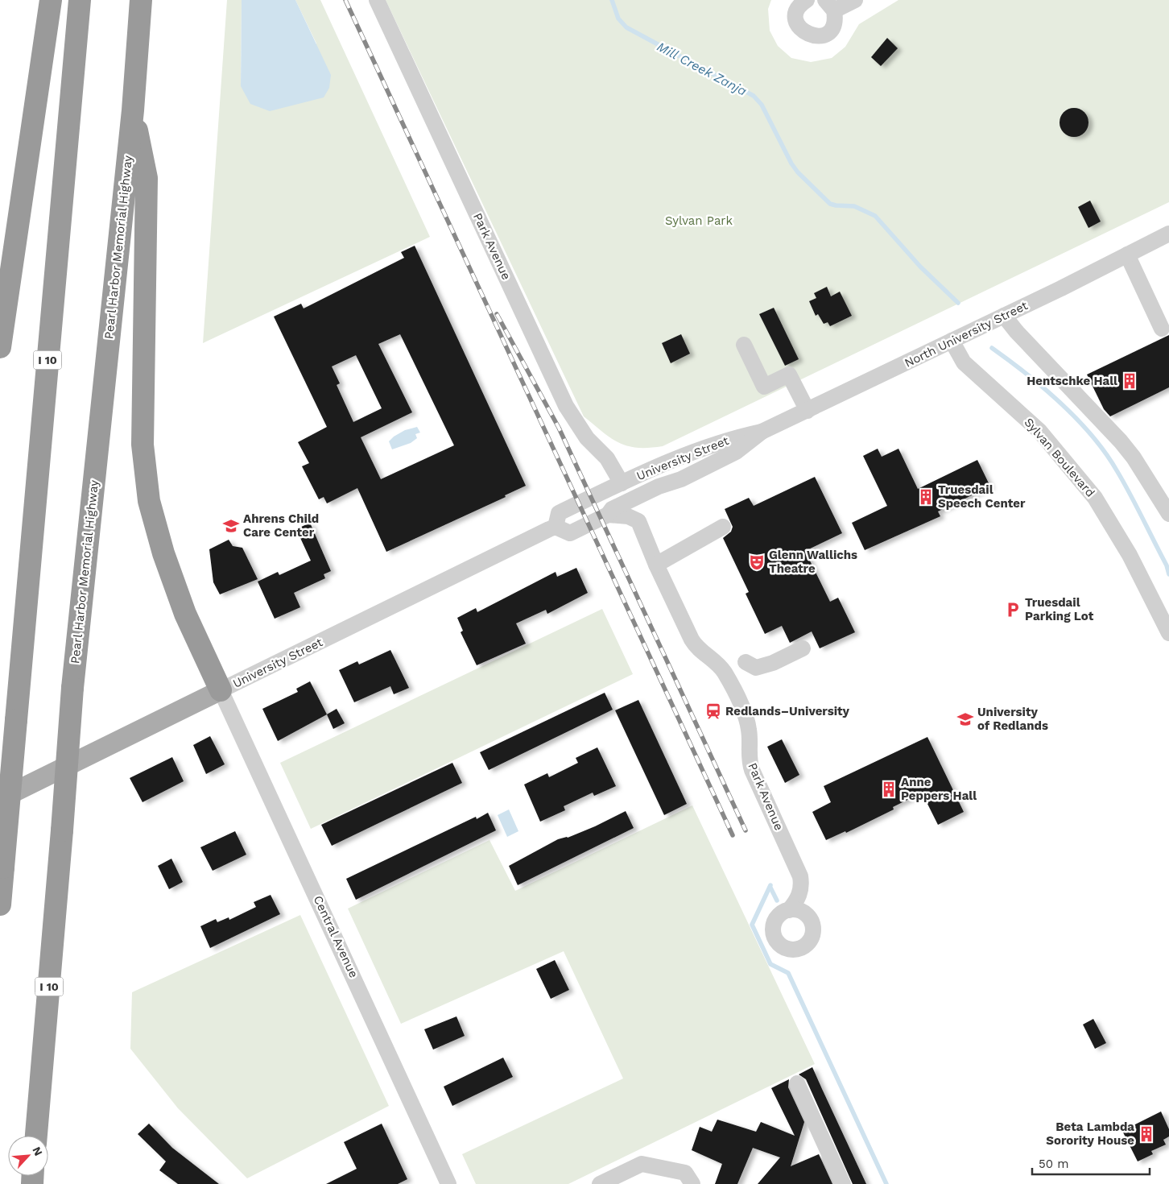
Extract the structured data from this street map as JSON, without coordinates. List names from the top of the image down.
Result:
{
  "streets": {
    "highway": ["Pearl Harbor Memorial Highway", "I 10"],
    "main road": ["University Street"],
    "street": [
      "Park Avenue",
      "North University Street",
      "Sylvan Boulevard",
      "Central Avenue"
    ]
  },
  "crossings": [
    ["Park Avenue", "University Street"],
    ["North University Street", "Sylvan Boulevard"],
    ["North University Street", "University Street"],
    ["University Street", "Central Avenue"]
  ],
  "water": ["Mill Creek Zanja"],
  "parks": ["Sylvan Park"],
  "places": {
    "building": [
      "Hentschke Hall",
      "Truesdail Speech Center",
      "Anne Peppers Hall",
      "Beta Lambda Sorority House"
    ],
    "school or university": ["Ahrens Child Care Center", "University of Redlands"],
    "theatre": ["Glenn Wallichs Theatre"],
    "parking": ["Truesdail Parking Lot"],
    "station": ["Redlands–University"]
  },
  "scale_bar": "50 m",
  "north": "top right"
}
